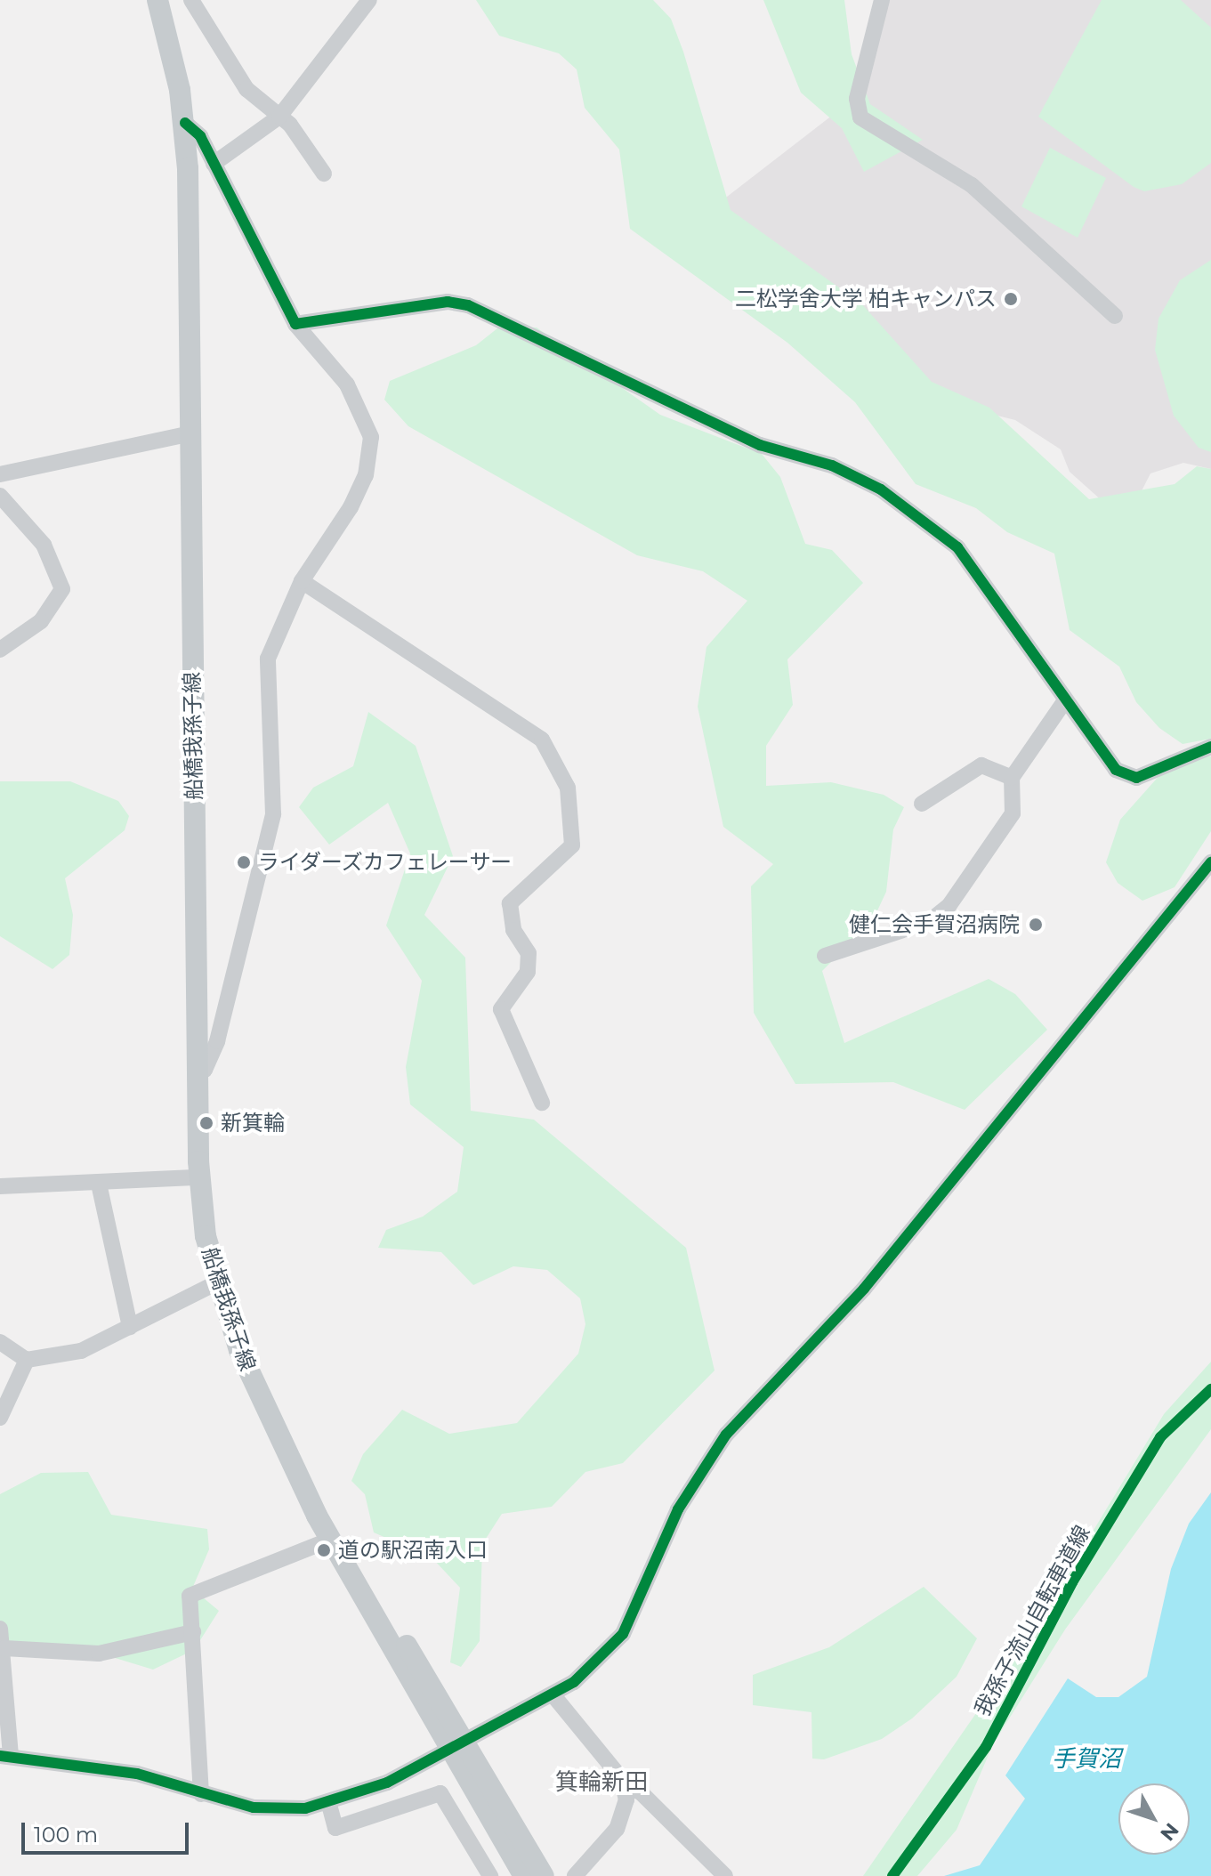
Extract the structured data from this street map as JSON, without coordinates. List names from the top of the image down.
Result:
{
  "streets": {
    "main road": ["船橋我孫子線"],
    "cycle path": ["我孫子流山自転車道線"]
  },
  "districts": ["箕輪新田"],
  "water": ["手賀沼"],
  "places": [
    "二松学舍大学 柏キャンパス",
    "ライダーズカフェレーサー",
    "健仁会手賀沼病院",
    "新箕輪",
    "道の駅沼南入口"
  ],
  "scale_bar": "100 m",
  "north": "bottom right"
}
